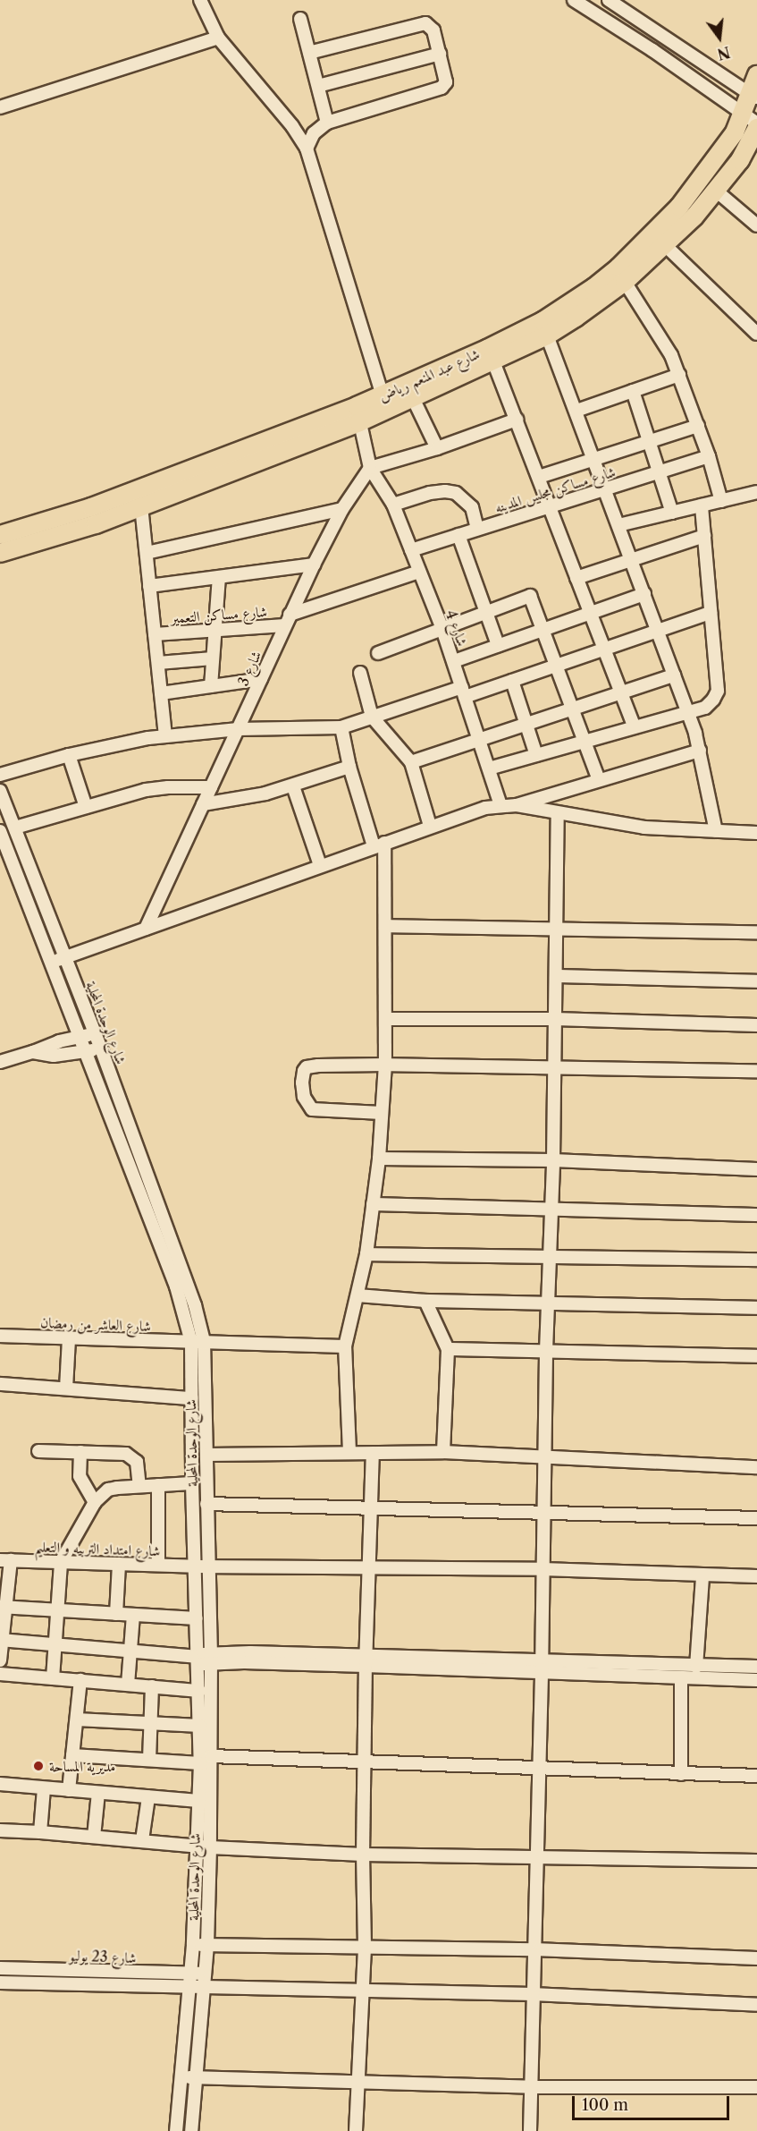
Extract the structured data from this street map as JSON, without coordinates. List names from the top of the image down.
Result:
{
  "streets": {
    "highway": ["شارع عبد المنعم رياض"],
    "street": [
      "شارع مساكن مجلس المدينه",
      "شارع مساكن التعمير",
      "شارع 4",
      "شارع 3",
      "شارع الوحدة المحلية",
      "شارع العاشر من رمضان",
      "شارع امتداد التربيه و التعليم",
      "شارع 23 يوليو"
    ]
  },
  "crossings": [
    ["شارع مساكن مجلس المدينه", "شارع 4"],
    ["شارع مساكن التعمير", "شارع 4"],
    ["شارع مساكن التعمير", "شارع 3"],
    ["شارع 4", "شارع 3"],
    ["شارع الوحدة المحلية", "شارع العاشر من رمضان"],
    ["شارع الوحدة المحلية", "شارع امتداد التربيه و التعليم"],
    ["شارع الوحدة المحلية", "شارع 23 يوليو"]
  ],
  "places": ["مديرية المساحة"],
  "scale_bar": "100 m",
  "north": "bottom"
}
